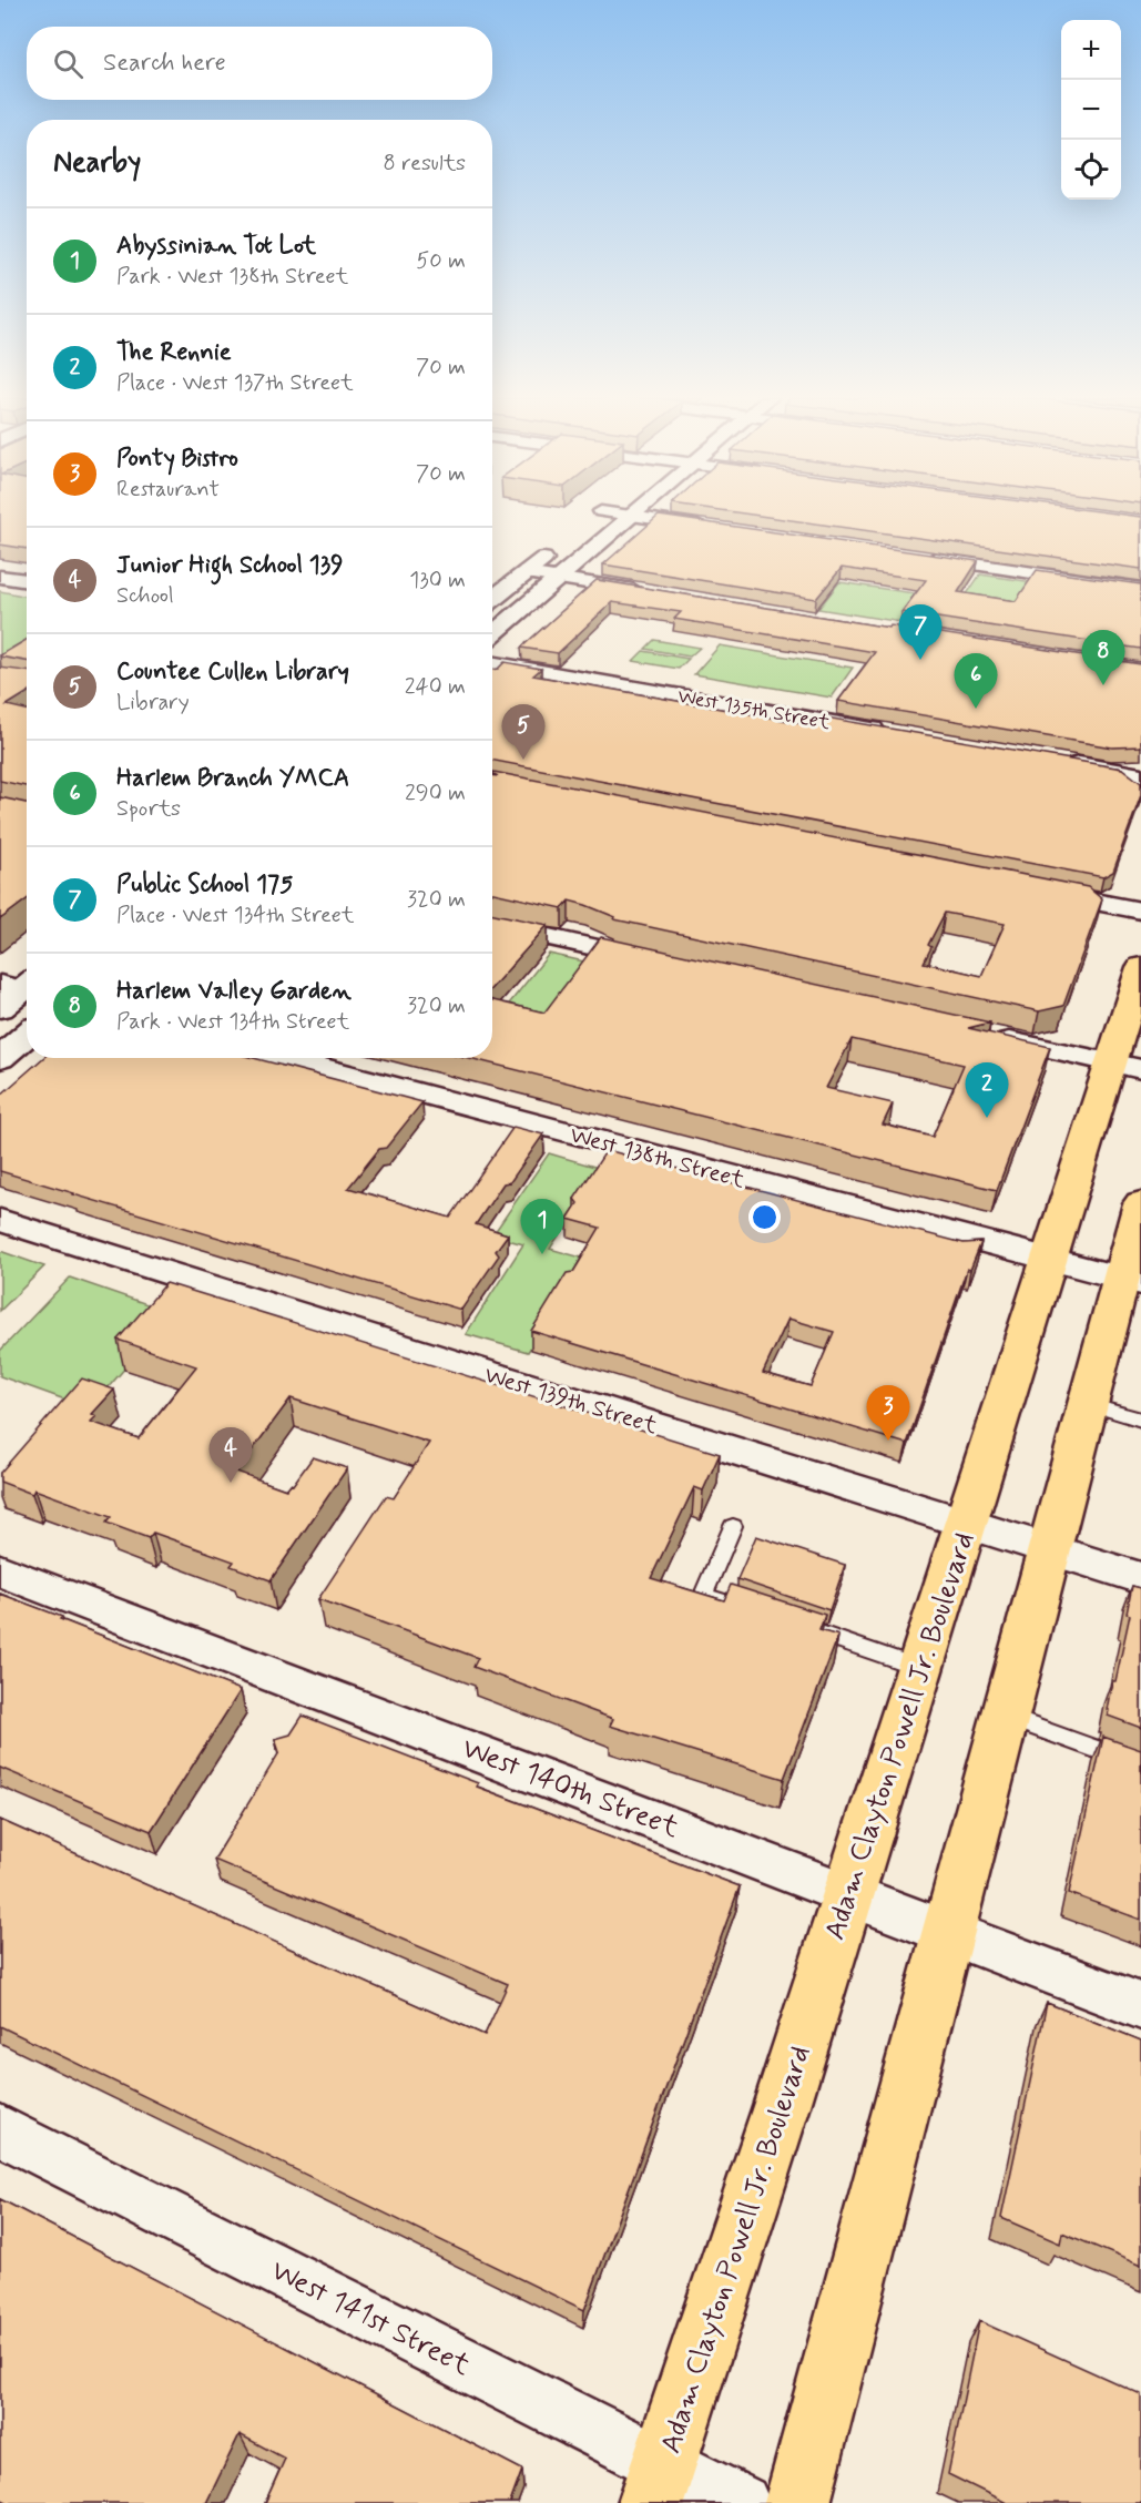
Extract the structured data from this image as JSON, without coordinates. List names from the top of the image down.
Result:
{
  "streets": {
    "main road": ["West 135th Street", "Adam Clayton Powell Jr. Boulevard"],
    "street": [
      "West 138th Street",
      "West 139th Street",
      "West 140th Street",
      "West 141st Street"
    ]
  },
  "crossings": [
    ["West 138th Street", "Adam Clayton Powell Jr. Boulevard"],
    ["West 139th Street", "Adam Clayton Powell Jr. Boulevard"],
    ["Adam Clayton Powell Jr. Boulevard", "West 140th Street"],
    ["Adam Clayton Powell Jr. Boulevard", "West 141st Street"]
  ],
  "page": {
    "map_buttons": ["+", "−"],
    "search": "Search here",
    "heading": ["Nearby", "8 results"],
    "list": [
      {
        "mark": "1",
        "name": "Abyssinian Tot Lot",
        "note": "Park · West 138th Street",
        "value": "50 m"
      },
      {
        "mark": "2",
        "name": "The Rennie",
        "note": "Place · West 137th Street",
        "value": "70 m"
      },
      {
        "mark": "3",
        "name": "Ponty Bistro",
        "note": "Restaurant",
        "value": "70 m"
      },
      {
        "mark": "4",
        "name": "Junior High School 139",
        "note": "School",
        "value": "130 m"
      },
      {
        "mark": "5",
        "name": "Countee Cullen Library",
        "note": "Library",
        "value": "240 m"
      },
      {
        "mark": "6",
        "name": "Harlem Branch YMCA",
        "note": "Sports",
        "value": "290 m"
      },
      {
        "mark": "7",
        "name": "Public School 175",
        "note": "Place · West 134th Street",
        "value": "320 m"
      },
      {
        "mark": "8",
        "name": "Harlem Valley Garden",
        "note": "Park · West 134th Street",
        "value": "320 m"
      }
    ],
    "pins": [
      "7",
      "8",
      "6",
      "5",
      "2",
      "1",
      "3",
      "4"
    ]
  }
}
